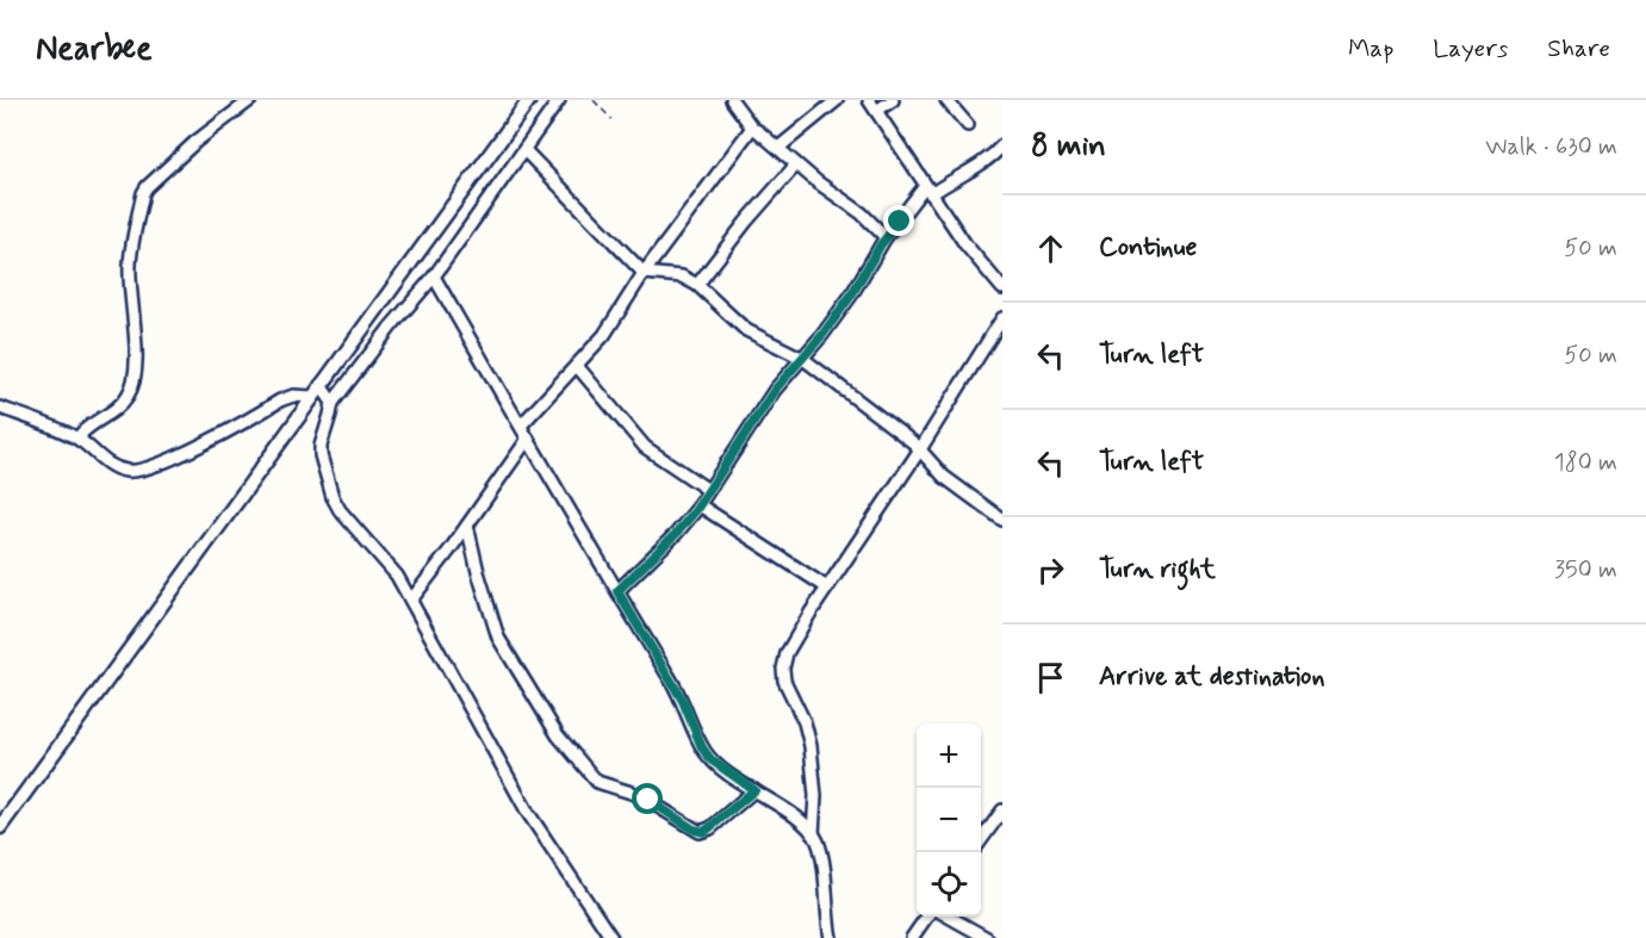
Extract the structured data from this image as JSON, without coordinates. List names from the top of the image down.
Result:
{
  "page": {
    "header": "Nearbee",
    "nav": ["Map", "Layers", "Share"],
    "heading": ["8 min", "Walk · 630 m"],
    "list": [
      ["Continue", "50 m"],
      ["Turn left", "50 m"],
      ["Turn left", "180 m"],
      ["Turn right", "350 m"],
      "Arrive at destination"
    ],
    "map_buttons": ["+", "−"]
  }
}
